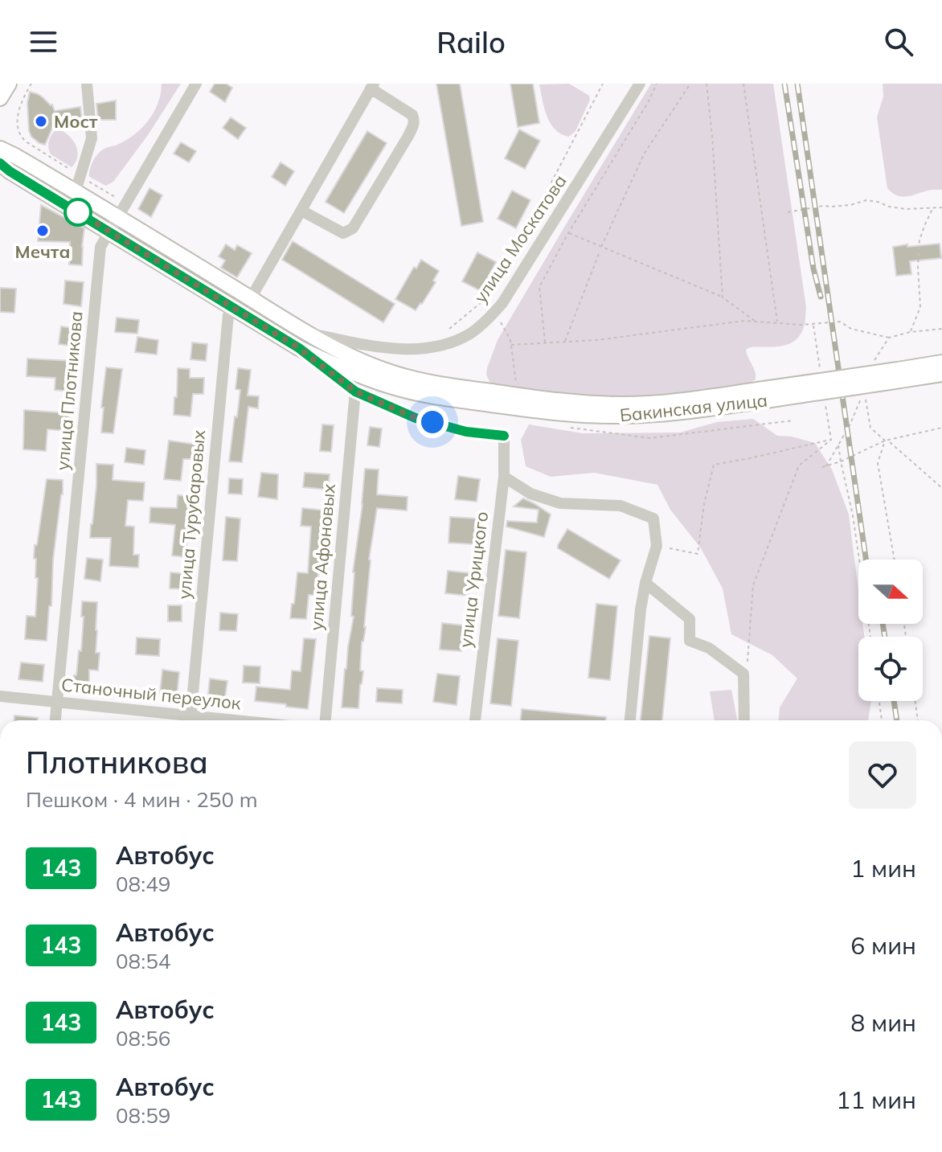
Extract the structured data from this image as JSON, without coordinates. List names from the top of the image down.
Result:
{
  "streets": {
    "main road": ["Бакинская улица"],
    "street": [
      "улица Москатова",
      "улица Плотникова",
      "улица Турубаровых",
      "улица Афоновых",
      "улица Урицкого",
      "Станочный переулок"
    ]
  },
  "crossings": [
    ["улица Москатова", "Бакинская улица"],
    ["улица Плотникова", "Бакинская улица"],
    ["улица Плотникова", "Станочный переулок"],
    ["Бакинская улица", "улица Турубаровых"],
    ["улица Афоновых", "улица Урицкого"]
  ],
  "places": ["Мост", "Мечта"],
  "lines": ["bus line 143"],
  "north": "right",
  "page": {
    "header": "Railo",
    "heading": ["Плотникова", "Пешком · 4 мин · 250 m"],
    "list": [
      {
        "mark": "143",
        "name": "Автобус",
        "note": "08:49",
        "value": "1 мин"
      },
      {
        "mark": "143",
        "name": "Автобус",
        "note": "08:54",
        "value": "6 мин"
      },
      {
        "mark": "143",
        "name": "Автобус",
        "note": "08:56",
        "value": "8 мин"
      },
      {
        "mark": "143",
        "name": "Автобус",
        "note": "08:59",
        "value": "11 мин"
      }
    ]
  }
}
